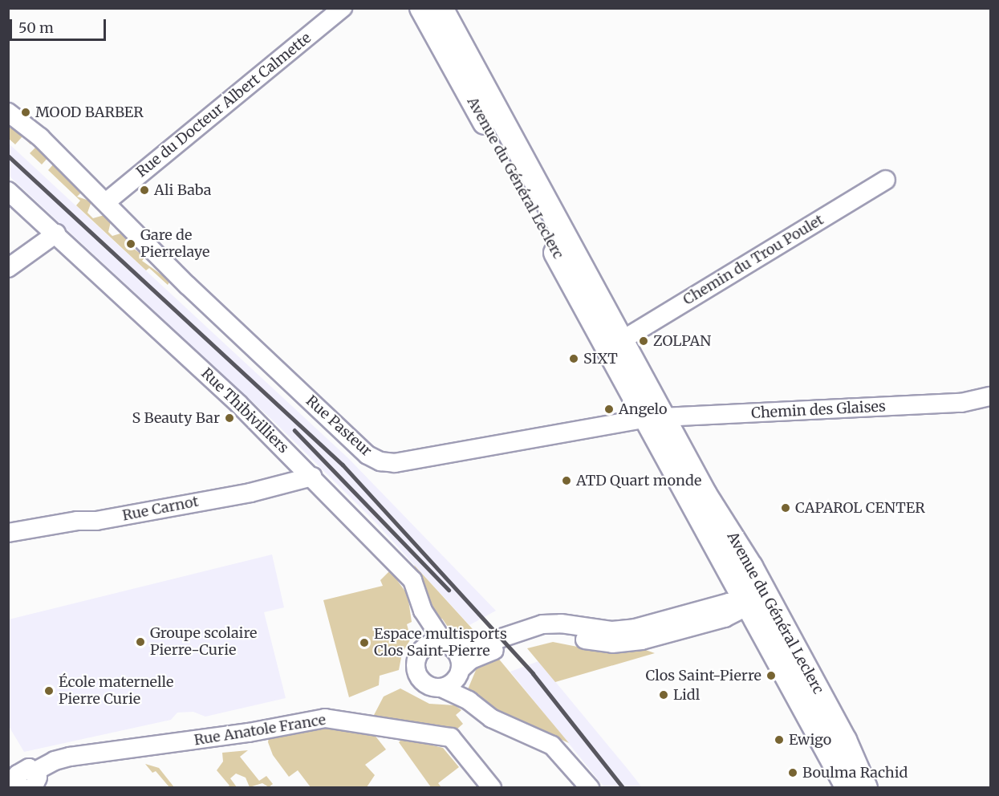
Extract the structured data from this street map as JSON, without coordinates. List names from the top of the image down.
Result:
{
  "streets": {
    "main road": ["Avenue du Général Leclerc"],
    "street": [
      "Rue du Docteur Albert Calmette",
      "Chemin du Trou Poulet",
      "Chemin des Glaises",
      "Rue Thibivilliers",
      "Rue Pasteur",
      "Rue Carnot",
      "Rue Anatole France"
    ]
  },
  "crossings": [
    ["Rue du Docteur Albert Calmette", "Rue Pasteur"],
    ["Avenue du Général Leclerc", "Chemin du Trou Poulet"],
    ["Avenue du Général Leclerc", "Chemin des Glaises"],
    ["Avenue du Général Leclerc", "Rue Pasteur"],
    ["Chemin des Glaises", "Rue Pasteur"],
    ["Rue Thibivilliers", "Rue Carnot"]
  ],
  "places": [
    "MOOD BARBER",
    "Ali Baba",
    "Gare de Pierrelaye",
    "ZOLPAN",
    "SIXT",
    "Angelo",
    "S Beauty Bar",
    "ATD Quart monde",
    "CAPAROL CENTER",
    "Groupe scolaire Pierre-Curie",
    "Espace multisports Clos Saint-Pierre",
    "Clos Saint-Pierre",
    "École maternelle Pierre Curie",
    "Lidl",
    "Ewigo",
    "Boulma Rachid"
  ],
  "scale_bar": "50 m"
}
